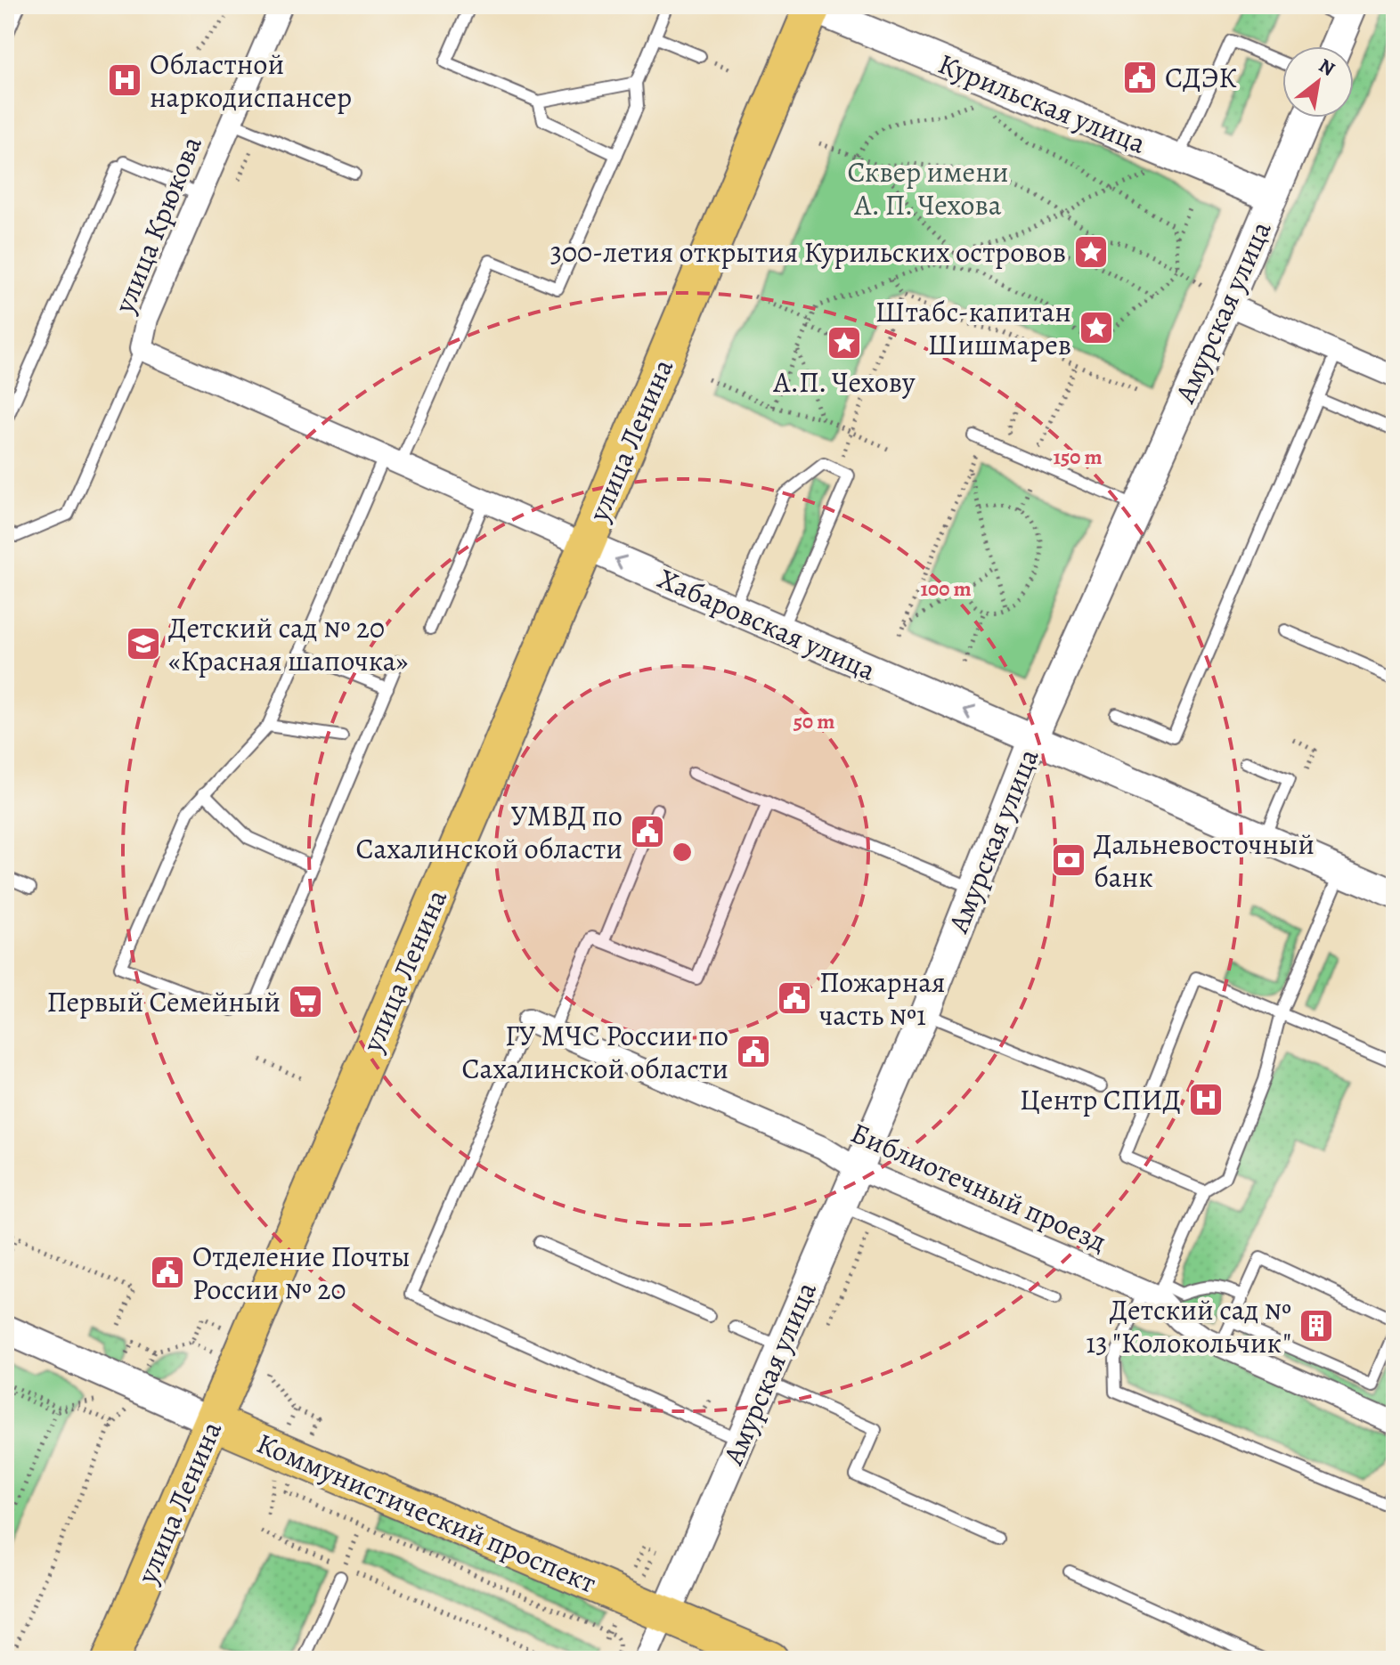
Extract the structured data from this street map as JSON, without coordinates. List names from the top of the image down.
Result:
{
  "streets": {
    "main road": ["улица Ленина", "Коммунистический проспект"],
    "street": [
      "Курильская улица",
      "улица Крюкова",
      "Амурская улица",
      "Хабаровская улица",
      "Библиотечный проезд"
    ]
  },
  "crossings": [
    ["Курильская улица", "Амурская улица"],
    ["Курильская улица", "улица Ленина"],
    ["улица Крюкова", "Хабаровская улица"],
    ["Амурская улица", "Хабаровская улица"],
    ["Амурская улица", "Библиотечный проезд"],
    ["Амурская улица", "Коммунистический проспект"],
    ["улица Ленина", "Хабаровская улица"],
    ["улица Ленина", "Коммунистический проспект"]
  ],
  "parks": ["Сквер имени А. П. Чехова"],
  "places": {
    "public building": [
      "СДЭК",
      "УМВД по Сахалинской области",
      "Пожарная часть №1",
      "ГУ МЧС России по Сахалинской области",
      "Отделение Почты России № 20"
    ],
    "hospital": ["Областной наркодиспансер", "Центр СПИД"],
    "place": ["300-летия открытия Курильских островов", "Штабс-капитан Шишмарев", "А.П. Чехову"],
    "school or university": ["Детский сад № 20 «Красная шапочка»"],
    "bank": ["Дальневосточный банк"],
    "supermarket": ["Первый Семейный"],
    "building": ["Детский сад № 13 \"Колокольчик\""]
  },
  "north": "top right",
  "rings": ["150 m", "100 m", "50 m"]
}
